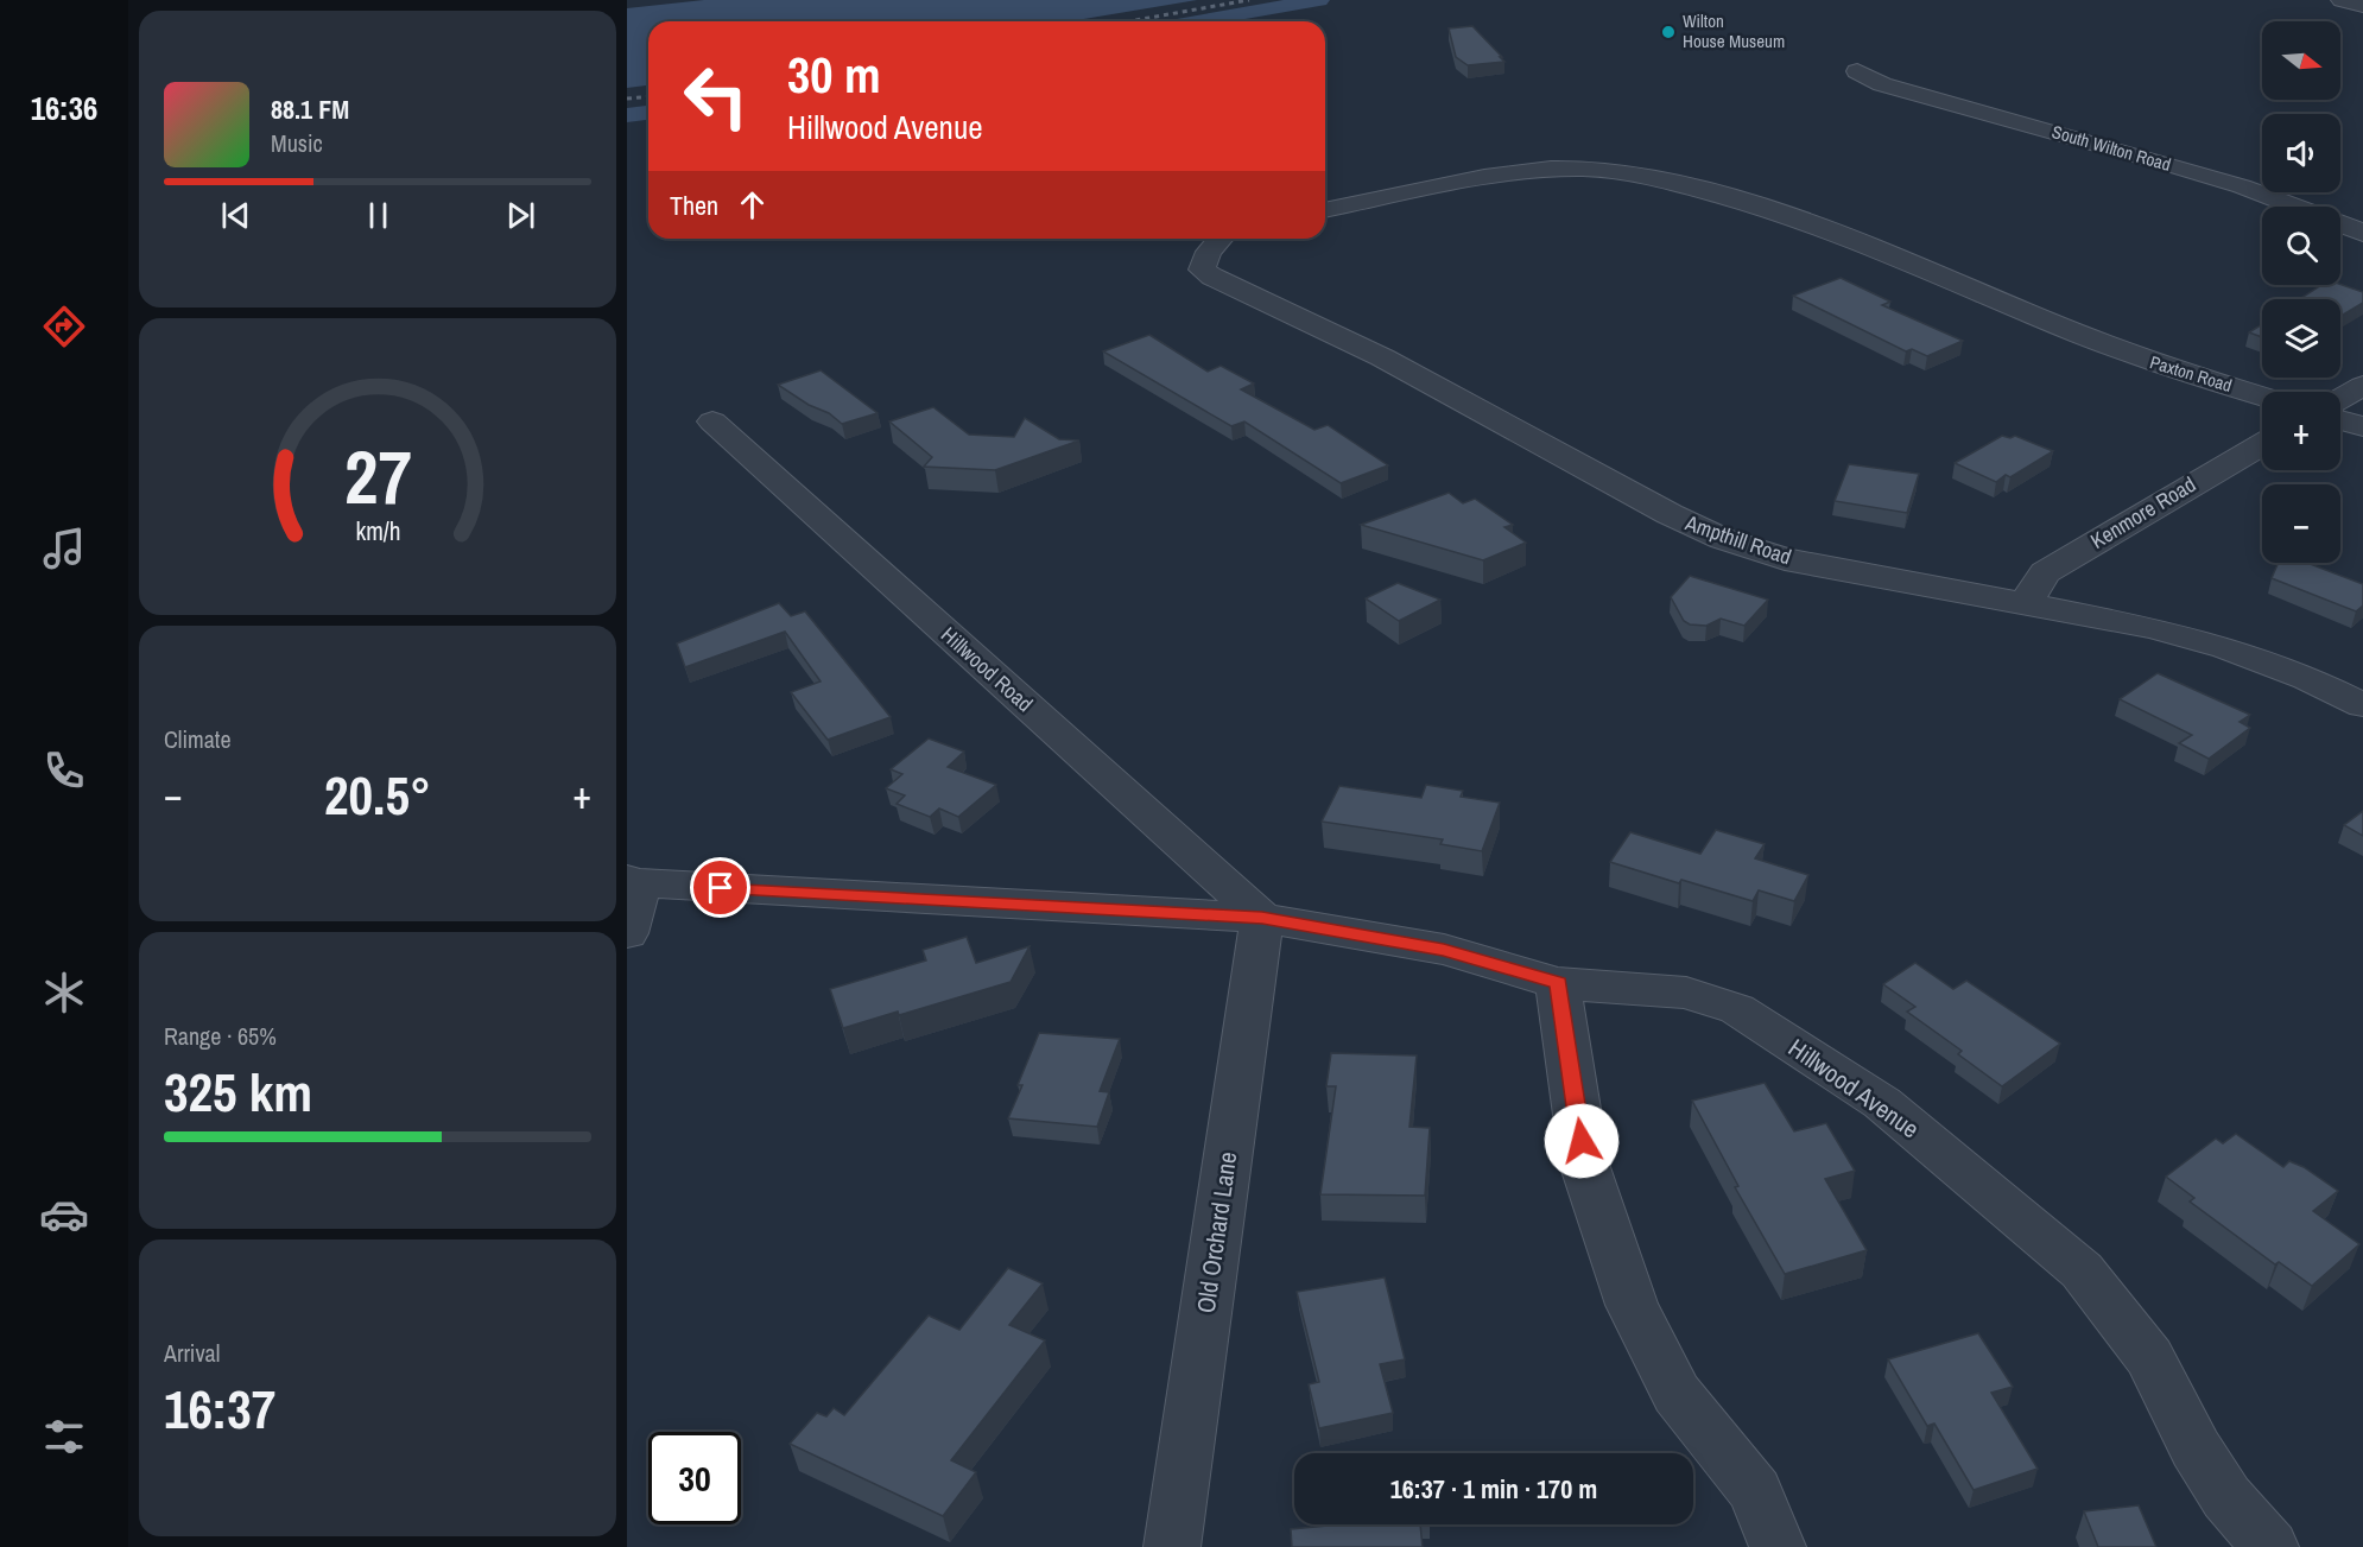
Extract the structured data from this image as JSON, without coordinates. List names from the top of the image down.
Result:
{
  "streets": {
    "street": [
      "South Wilton Road",
      "Paxton Road",
      "Kenmore Road",
      "Ampthill Road",
      "Hillwood Road",
      "Hillwood Avenue",
      "Old Orchard Lane"
    ]
  },
  "crossings": [
    ["Kenmore Road", "Ampthill Road"],
    ["Hillwood Road", "Hillwood Avenue"],
    ["Hillwood Road", "Old Orchard Lane"],
    ["Hillwood Avenue", "Old Orchard Lane"]
  ],
  "places": ["Wilton House Museum"],
  "north": "right",
  "page": {
    "tabs": "16:36",
    "map_buttons": ["+", "−"],
    "turn": ["30 m", "Hillwood Avenue"],
    "song": ["88.1 FM", "Music"],
    "then": "Then",
    "tile": [
      "Climate",
      ["Range · 65%", "325 km"],
      ["Arrival", "16:37"]
    ],
    "heat": ["−", "20.5°", "+"],
    "limit": "30",
    "trip": "16:37 · 1 min · 170 m",
    "gauge": ["27", "km/h"]
  }
}
